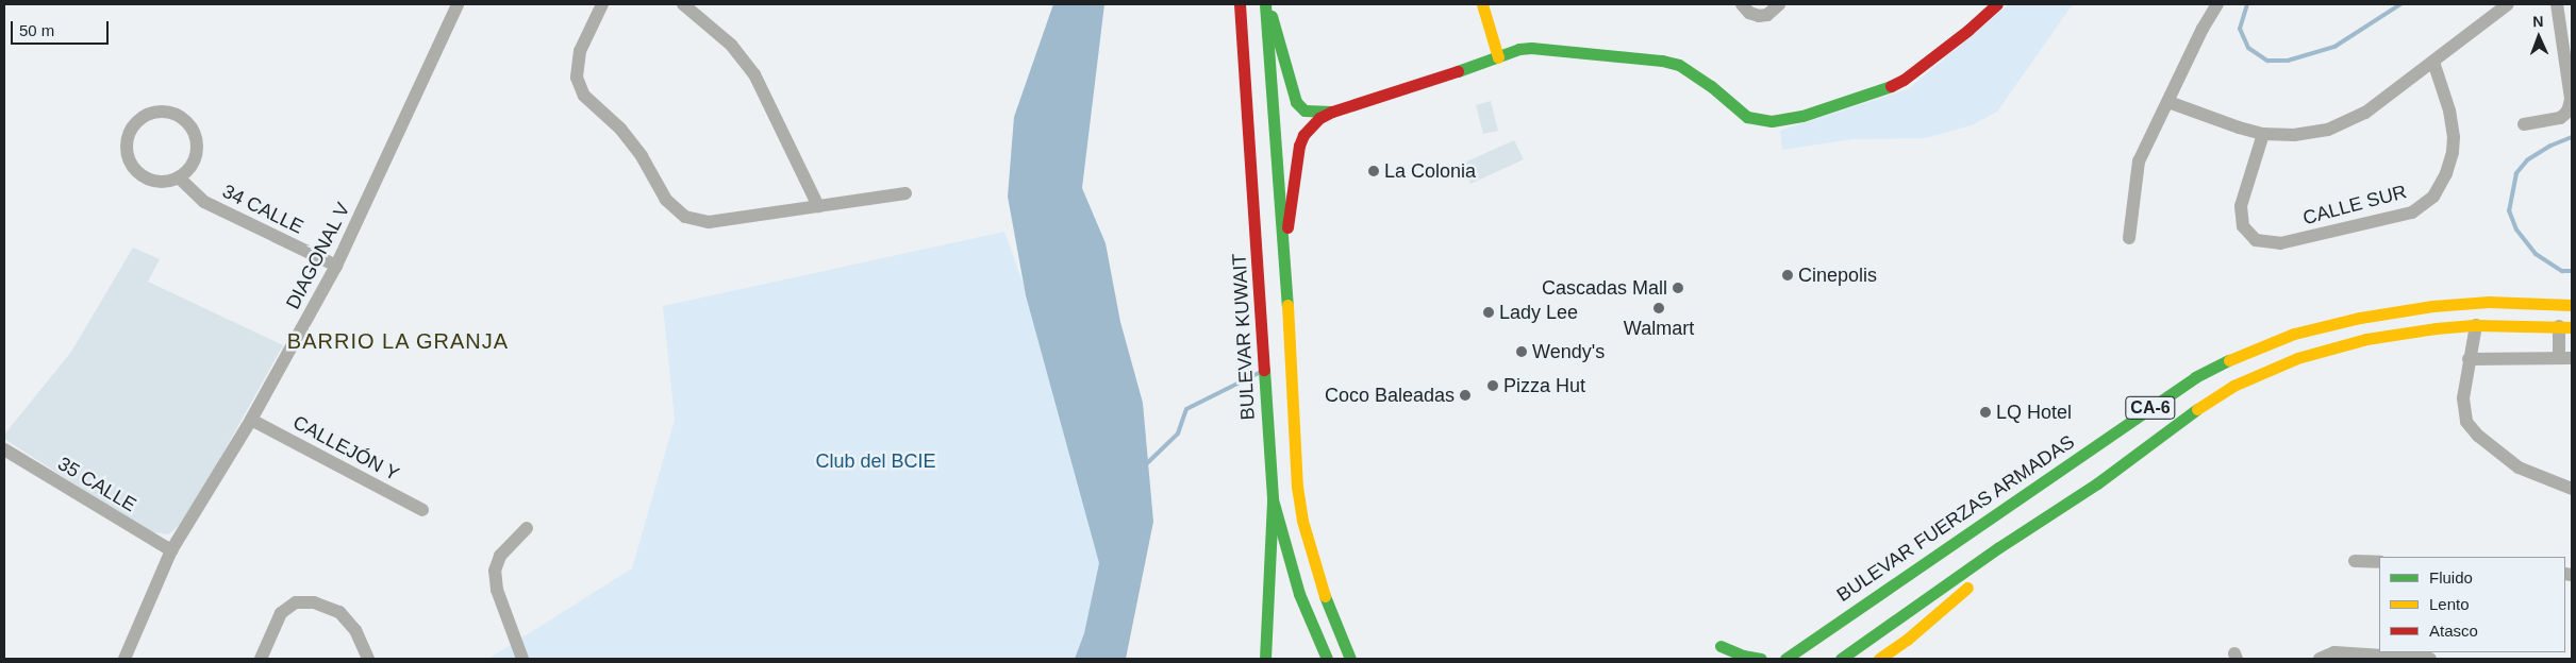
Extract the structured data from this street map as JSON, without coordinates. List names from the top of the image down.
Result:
{
  "streets": {
    "main road": ["BULEVAR KUWAIT", "CA-6", "BULEVAR FUERZAS ARMADAS"],
    "street": [
      "CALLE SUR",
      "34 CALLE",
      "DIAGONAL V",
      "CALLEJÓN Y",
      "35 CALLE"
    ]
  },
  "crossings": [
    ["34 CALLE", "DIAGONAL V"],
    ["DIAGONAL V", "CALLEJÓN Y"],
    ["DIAGONAL V", "35 CALLE"]
  ],
  "districts": ["BARRIO LA GRANJA"],
  "parks": ["Club del BCIE"],
  "places": [
    "La Colonia",
    "Cinepolis",
    "Cascadas Mall",
    "Walmart",
    "Lady Lee",
    "Wendy's",
    "Pizza Hut",
    "Coco Baleadas",
    "LQ Hotel"
  ],
  "legend": ["Fluido", "Lento", "Atasco"],
  "scale_bar": "50 m",
  "north": "top"
}
